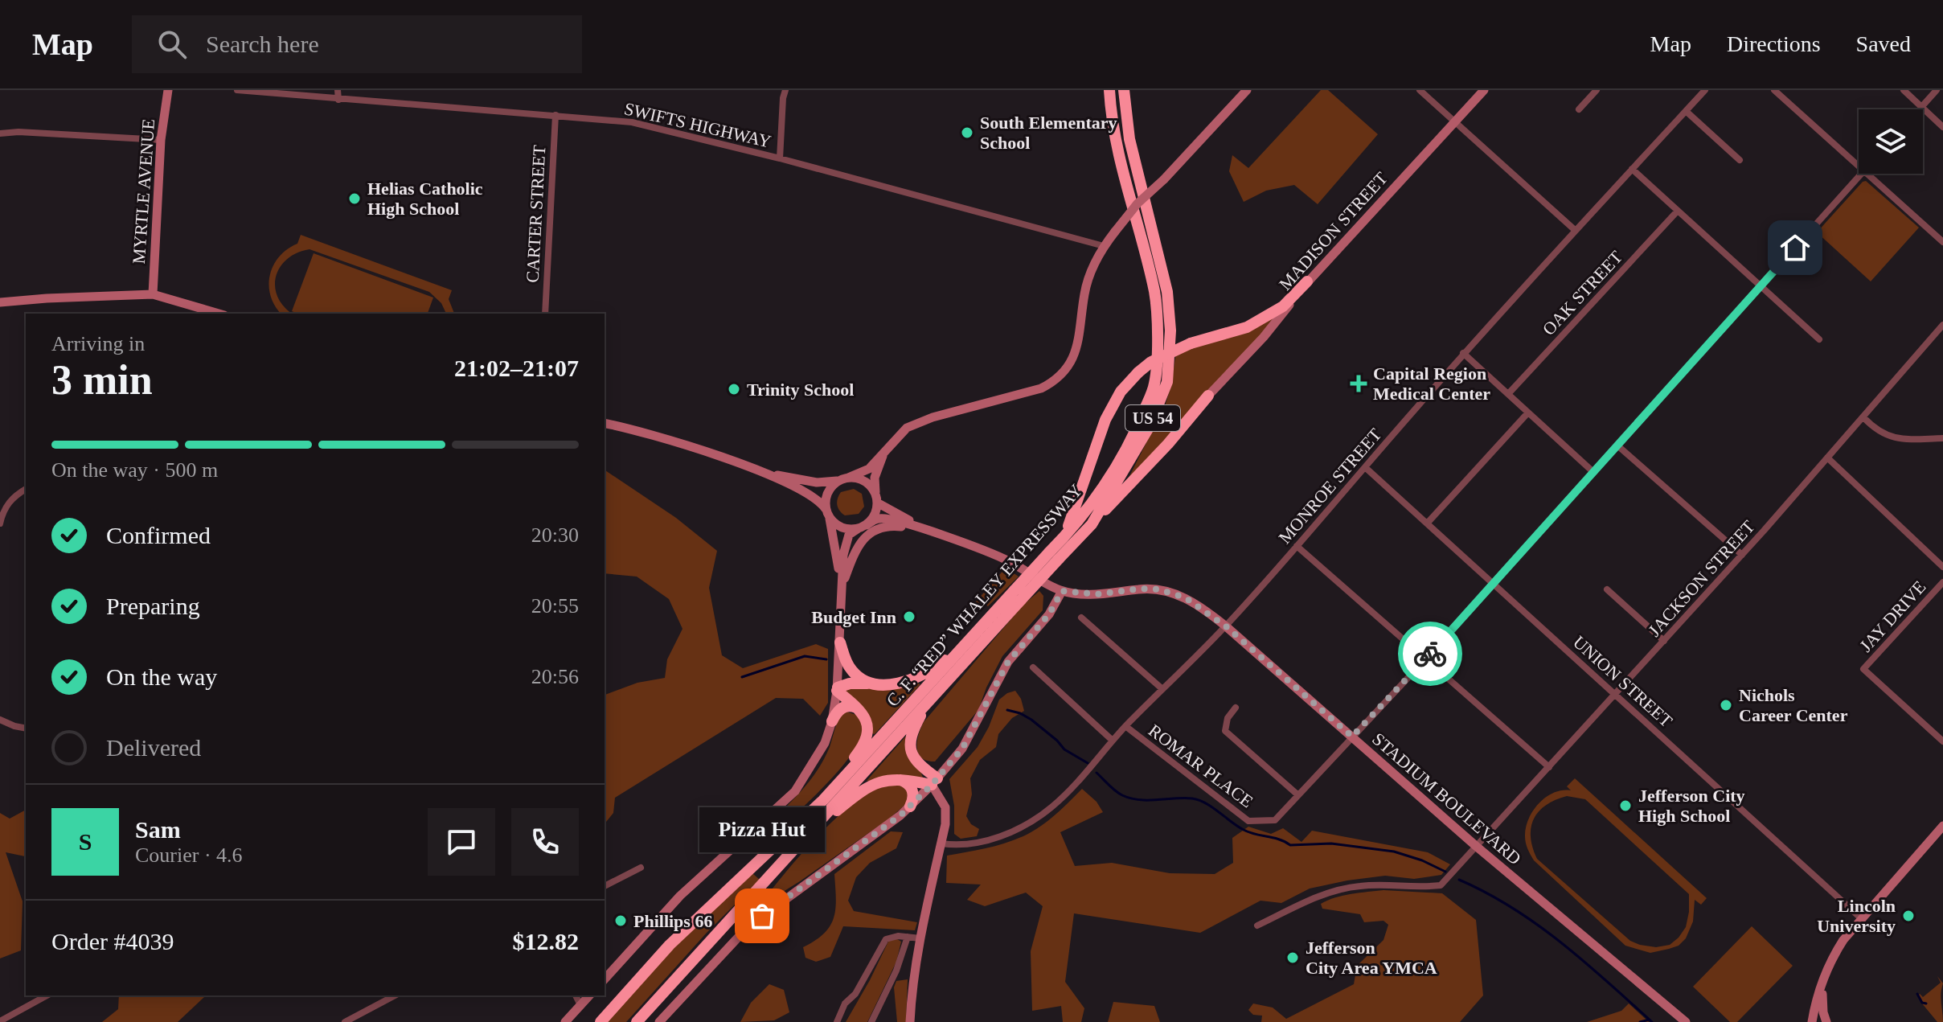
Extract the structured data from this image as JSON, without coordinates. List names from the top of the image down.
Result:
{
  "streets": {
    "highway": ["US 54", "C. F. “RED” WHALEY EXPRESSWAY"],
    "main road": ["MYRTLE AVENUE", "MADISON STREET", "STADIUM BOULEVARD"],
    "street": [
      "SWIFTS HIGHWAY",
      "CARTER STREET",
      "OAK STREET",
      "MONROE STREET",
      "JACKSON STREET",
      "JAY DRIVE",
      "UNION STREET",
      "ROMAR PLACE"
    ]
  },
  "crossings": [
    ["SWIFTS HIGHWAY", "CARTER STREET"],
    ["MONROE STREET", "UNION STREET"],
    ["MONROE STREET", "ROMAR PLACE"],
    ["MONROE STREET", "STADIUM BOULEVARD"],
    ["JACKSON STREET", "UNION STREET"],
    ["JACKSON STREET", "STADIUM BOULEVARD"]
  ],
  "places": {
    "other": [
      "South Elementary School",
      "Helias Catholic High School",
      "Trinity School",
      "Budget Inn",
      "Nichols Career Center",
      "Jefferson City High School",
      "Pizza Hut",
      "Lincoln University",
      "Phillips 66",
      "Jefferson City Area YMCA"
    ],
    "health": ["Capital Region Medical Center"]
  },
  "page": {
    "header": "Map",
    "search": "Search here",
    "nav": ["Map", "Directions", "Saved"],
    "heading": ["3 min", "Arriving in", "21:02–21:07"],
    "panel": [
      "Sam",
      "Courier · 4.6",
      "Order #4039",
      "$12.82"
    ],
    "bar": "On the way · 500 m",
    "list": [
      ["Confirmed", "20:30"],
      ["Preparing", "20:55"],
      ["On the way", "20:56"],
      "Delivered"
    ],
    "bubble": "Pizza Hut",
    "round": "S"
  }
}
